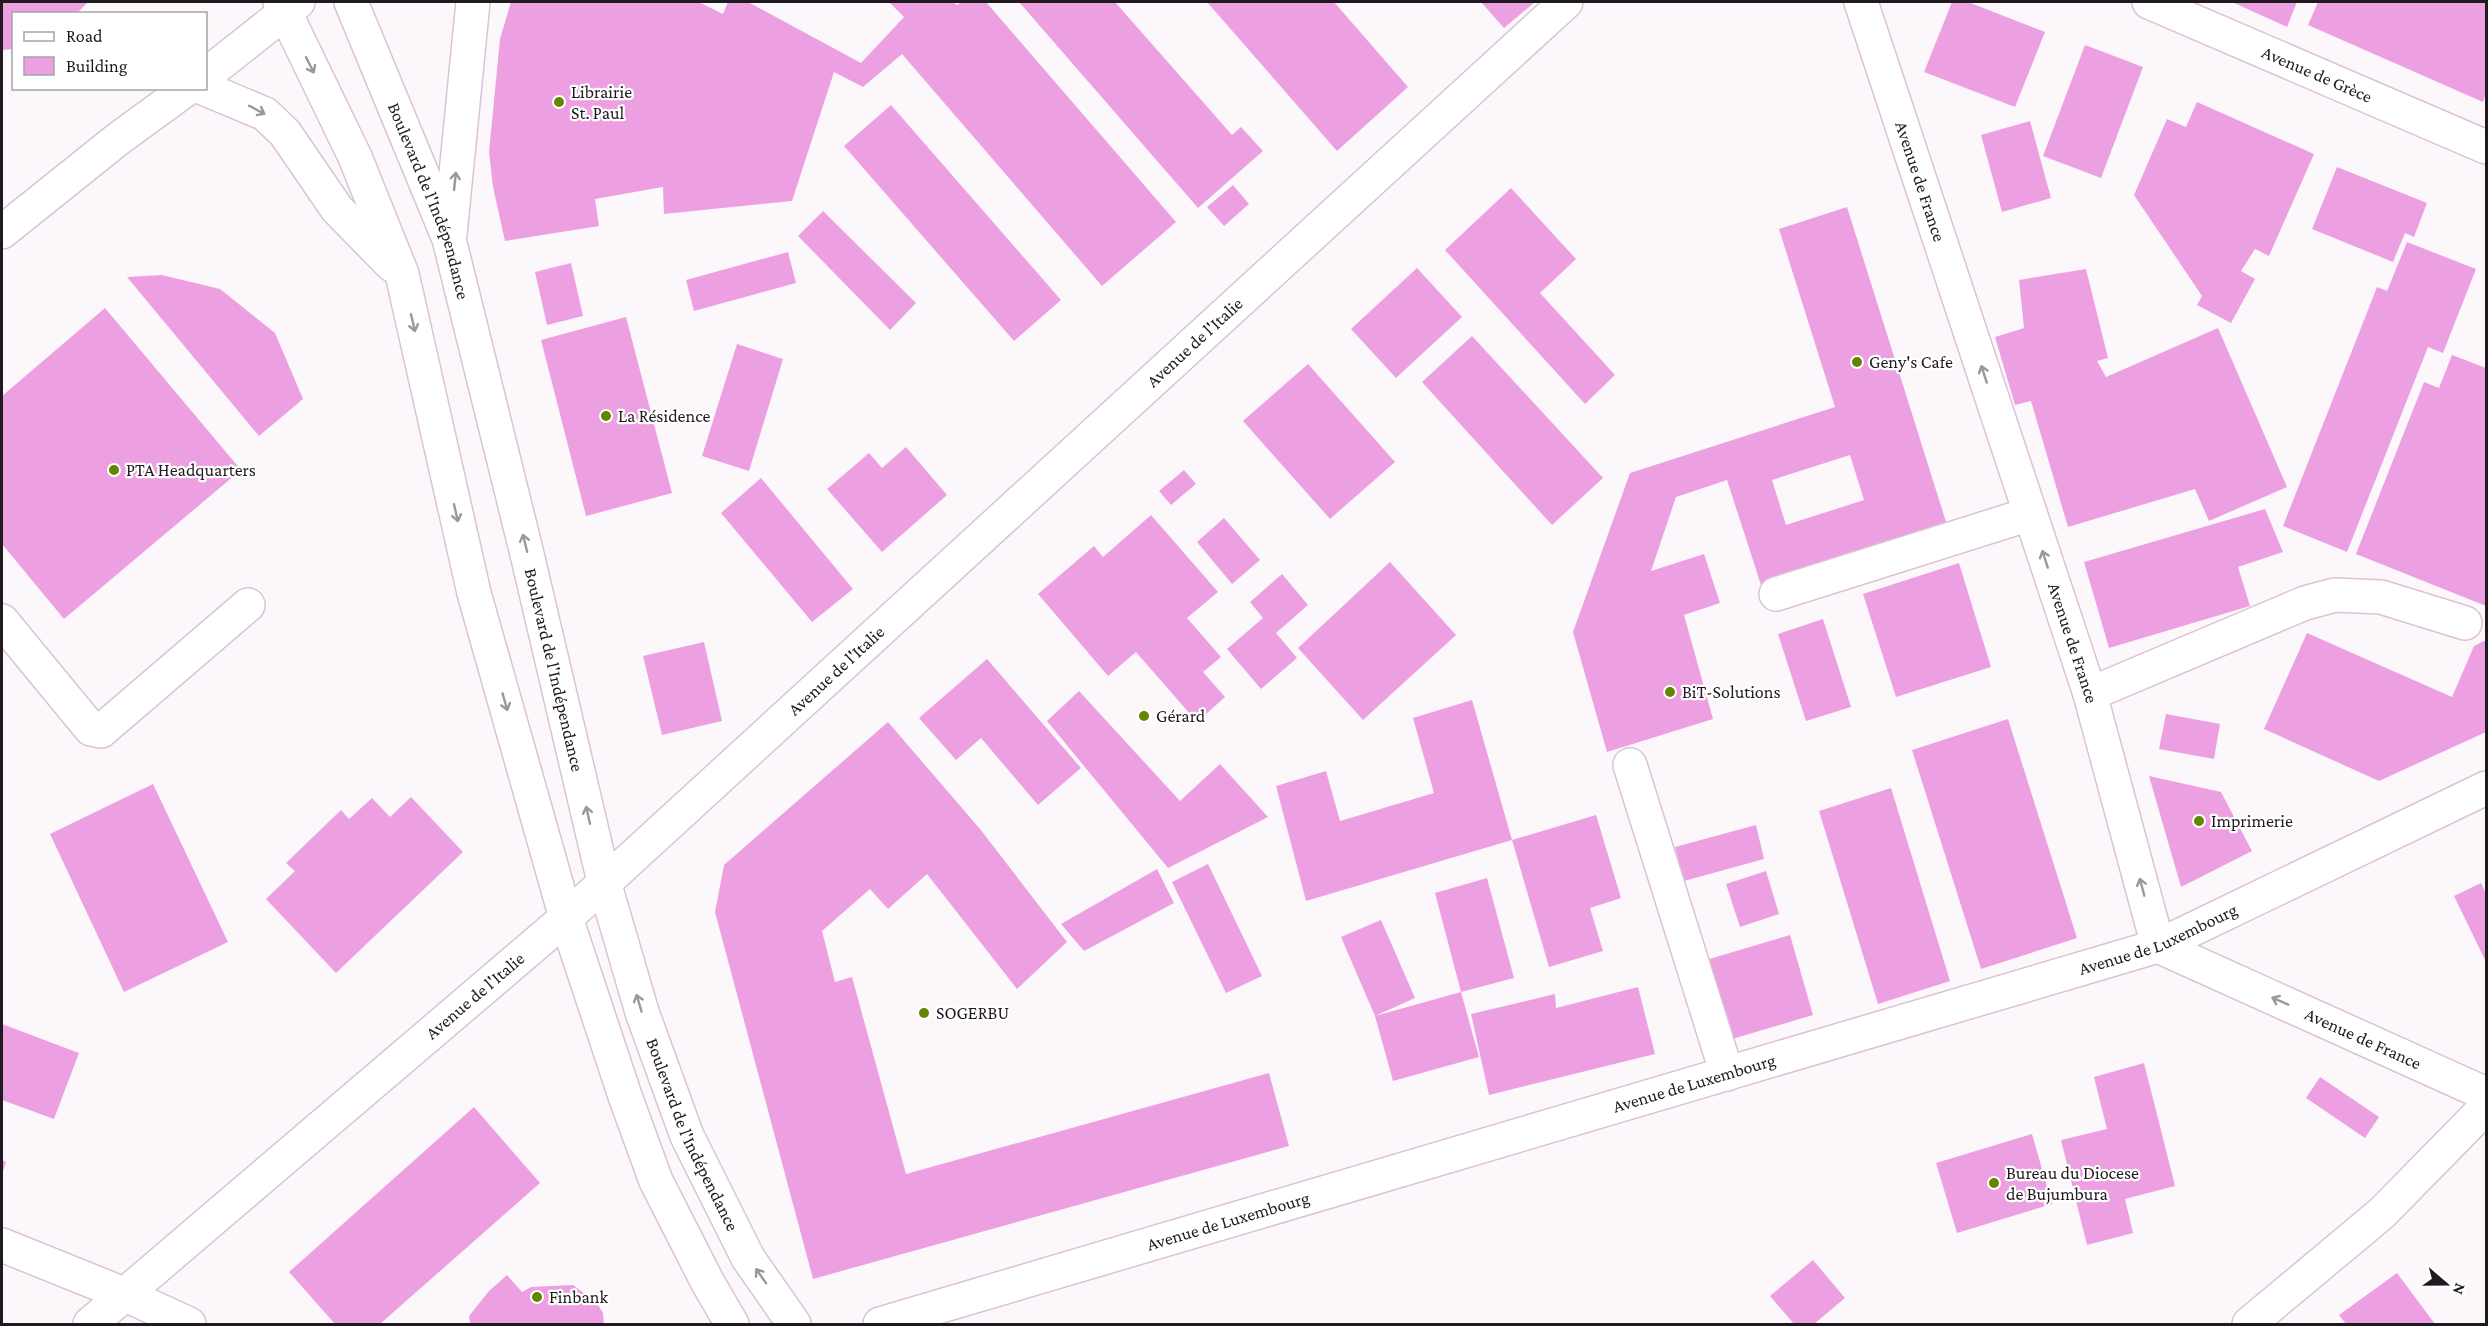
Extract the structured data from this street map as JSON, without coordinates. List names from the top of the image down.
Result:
{
  "streets": {
    "street": [
      "Avenue de Grèce",
      "Avenue de France",
      "Boulevard de l'Indépendance",
      "Avenue de l'Italie",
      "Avenue de Luxembourg"
    ]
  },
  "crossings": [
    ["Avenue de France", "Avenue de Luxembourg"],
    ["Boulevard de l'Indépendance", "Avenue de l'Italie"]
  ],
  "one_way": ["Avenue de France"],
  "places": [
    "Librairie St. Paul",
    "Geny's Cafe",
    "La Résidence",
    "PTA Headquarters",
    "BiT-Solutions",
    "Gérard",
    "Imprimerie",
    "SOGERBU",
    "Bureau du Diocese de Bujumbura",
    "Finbank"
  ],
  "legend": ["Road", "Building"],
  "north": "right"
}
